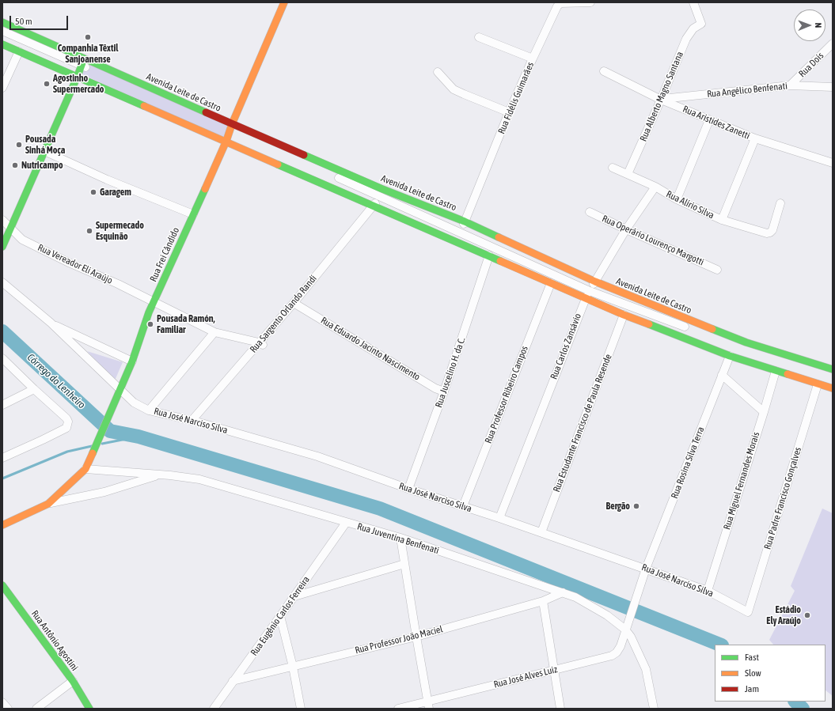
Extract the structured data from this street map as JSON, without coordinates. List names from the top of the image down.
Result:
{
  "streets": {
    "main road": ["Avenida Leite de Castro", "Rua Frei Cândido", "Rua Antônio Agostini"],
    "street": [
      "Rua Dois",
      "Rua Angélico Benfenati",
      "Rua Alberto Magno Santana",
      "Rua Fidélis Guimarães",
      "Rua Aristides Zanetti",
      "Rua Alírio Silva",
      "Rua Operário Lourenço Margotti",
      "Rua Vereador Eli Araújo",
      "Rua Sargento Orlando Randi",
      "Rua Carlos Zansávio",
      "Rua Eduardo Jacinto Nascimento",
      "Rua Juscelino H. da C.",
      "Rua Professor Ribeiro Campos",
      "Rua José Narciso Silva",
      "Rua Estudante Francisco de Paula Resende",
      "Rua Rosina Silva Terra",
      "Rua Miguel Fernandes Morais",
      "Rua Padre Francisco Gonçalves",
      "Rua Juventina Benfenati",
      "Rua Eugênio Carlos Ferreira",
      "Rua Professor João Maciel",
      "Rua José Alves Luiz"
    ]
  },
  "crossings": [
    ["Rua Dois", "Rua Angélico Benfenati"],
    ["Rua Angélico Benfenati", "Rua Alberto Magno Santana"],
    ["Rua Angélico Benfenati", "Rua Aristides Zanetti"],
    ["Avenida Leite de Castro", "Rua Fidélis Guimarães"],
    ["Avenida Leite de Castro", "Rua Frei Cândido"],
    ["Avenida Leite de Castro", "Rua Sargento Orlando Randi"],
    ["Avenida Leite de Castro", "Rua Carlos Zansávio"],
    ["Rua Alberto Magno Santana", "Rua Aristides Zanetti"],
    ["Rua Alberto Magno Santana", "Rua Alírio Silva"],
    ["Rua Alírio Silva", "Rua Carlos Zansávio"],
    ["Rua Operário Lourenço Margotti", "Rua Carlos Zansávio"],
    ["Rua Frei Cândido", "Rua Vereador Eli Araújo"],
    ["Rua Frei Cândido", "Rua José Narciso Silva"],
    ["Rua Frei Cândido", "Rua Juventina Benfenati"],
    ["Rua Vereador Eli Araújo", "Rua Sargento Orlando Randi"],
    ["Rua Sargento Orlando Randi", "Rua Eduardo Jacinto Nascimento"],
    ["Rua Sargento Orlando Randi", "Rua José Narciso Silva"],
    ["Rua Carlos Zansávio", "Rua José Narciso Silva"],
    ["Rua Eduardo Jacinto Nascimento", "Rua Juscelino H. da C."],
    ["Rua Juscelino H. da C.", "Rua José Narciso Silva"],
    ["Rua Professor Ribeiro Campos", "Rua José Narciso Silva"],
    ["Rua José Narciso Silva", "Rua Estudante Francisco de Paula Resende"],
    ["Rua José Narciso Silva", "Rua Rosina Silva Terra"],
    ["Rua José Narciso Silva", "Rua Miguel Fernandes Morais"],
    ["Rua José Narciso Silva", "Rua Padre Francisco Gonçalves"],
    ["Rua Rosina Silva Terra", "Rua José Alves Luiz"],
    ["Rua Juventina Benfenati", "Rua Eugênio Carlos Ferreira"],
    ["Rua Juventina Benfenati", "Rua Professor João Maciel"],
    ["Rua Juventina Benfenati", "Rua José Alves Luiz"],
    ["Rua Eugênio Carlos Ferreira", "Rua Professor João Maciel"]
  ],
  "water": ["Córrego do Lenheiro"],
  "places": [
    "Companhia Têxtil Sanjoanense",
    "Agostinho Supermercado",
    "Pousada Sinhá Moça",
    "Nutricampo",
    "Garagem",
    "Supermecado Esquinão",
    "Pousada Ramón, Familiar",
    "Bergão",
    "Estádio Ely Araújo"
  ],
  "legend": ["Fast", "Slow", "Jam"],
  "scale_bar": "50 m",
  "north": "right"
}
